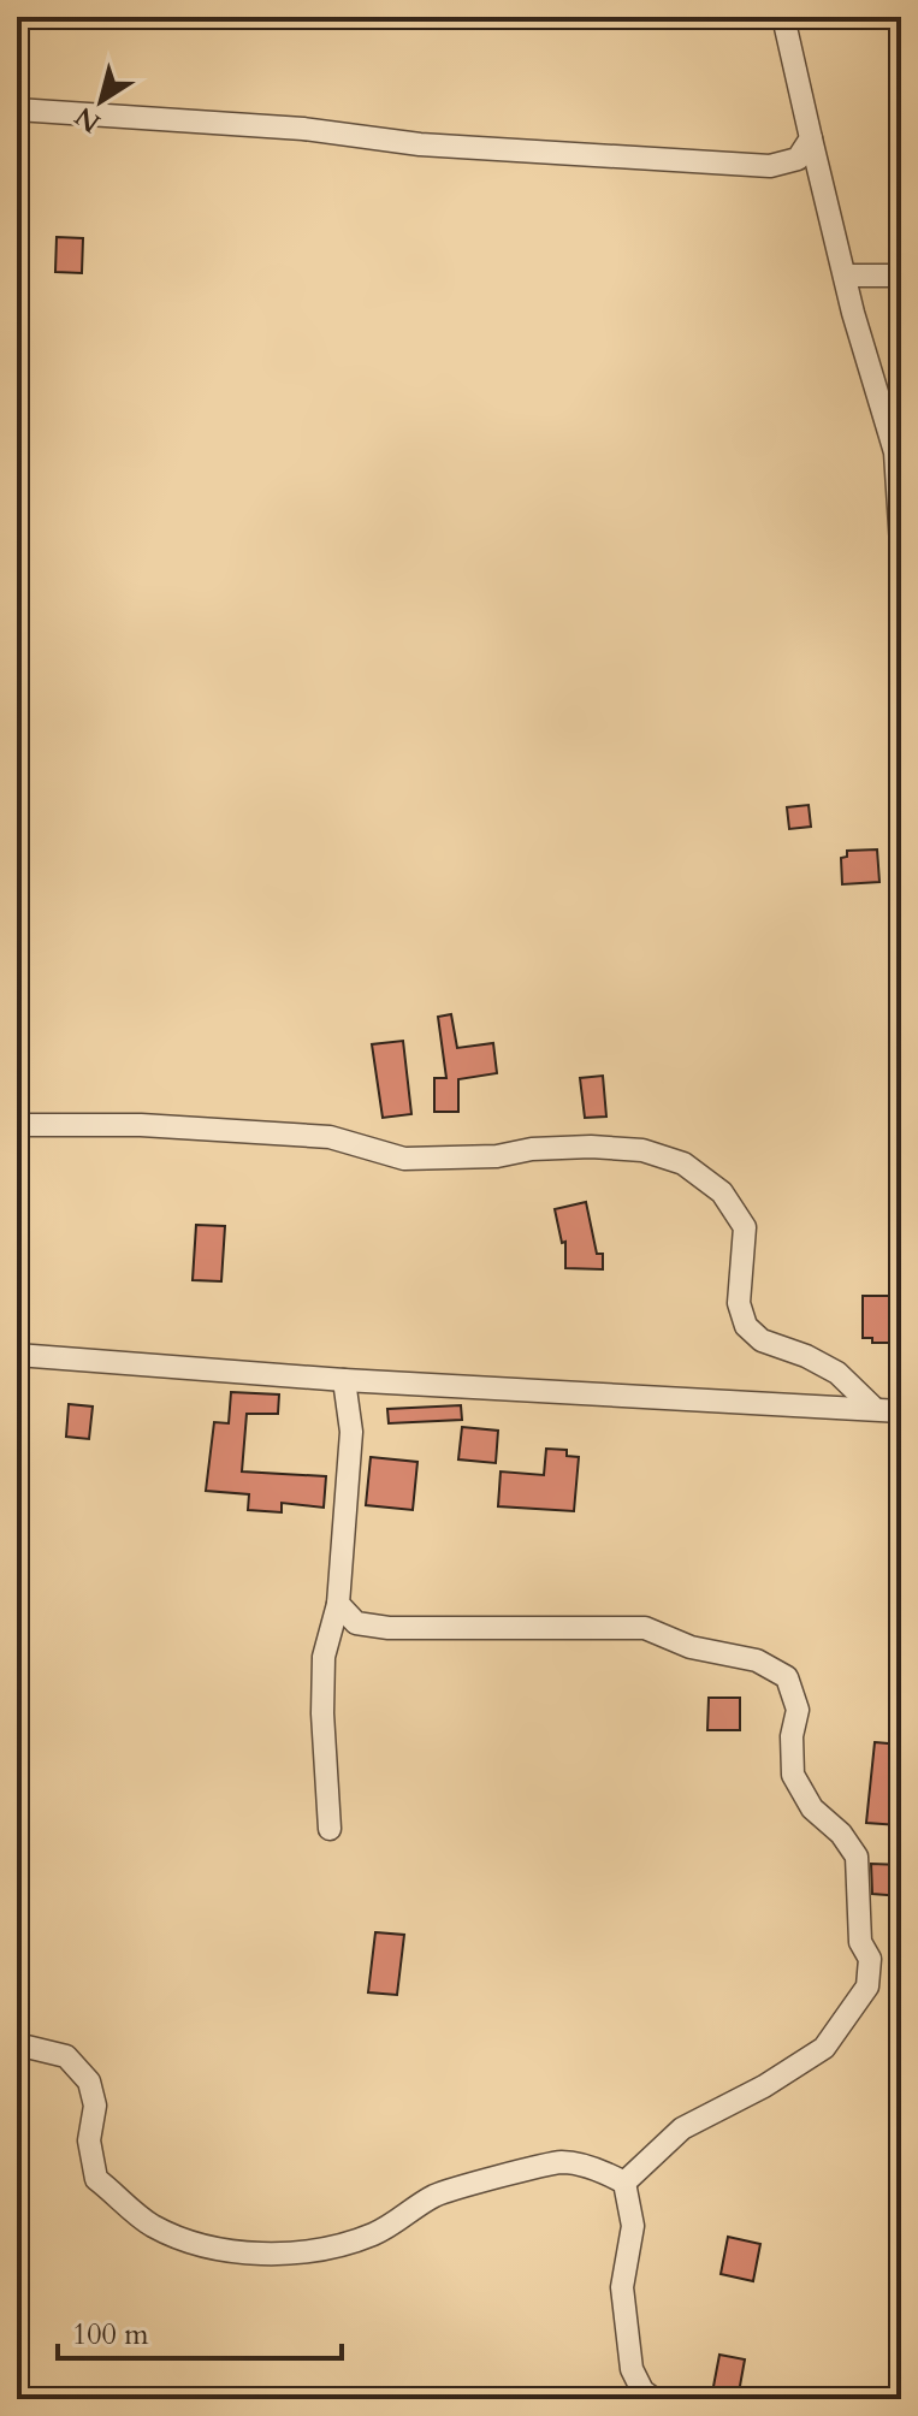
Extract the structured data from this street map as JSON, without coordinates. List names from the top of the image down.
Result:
{
  "scale_bar": "100 m",
  "north": "bottom left"
}
